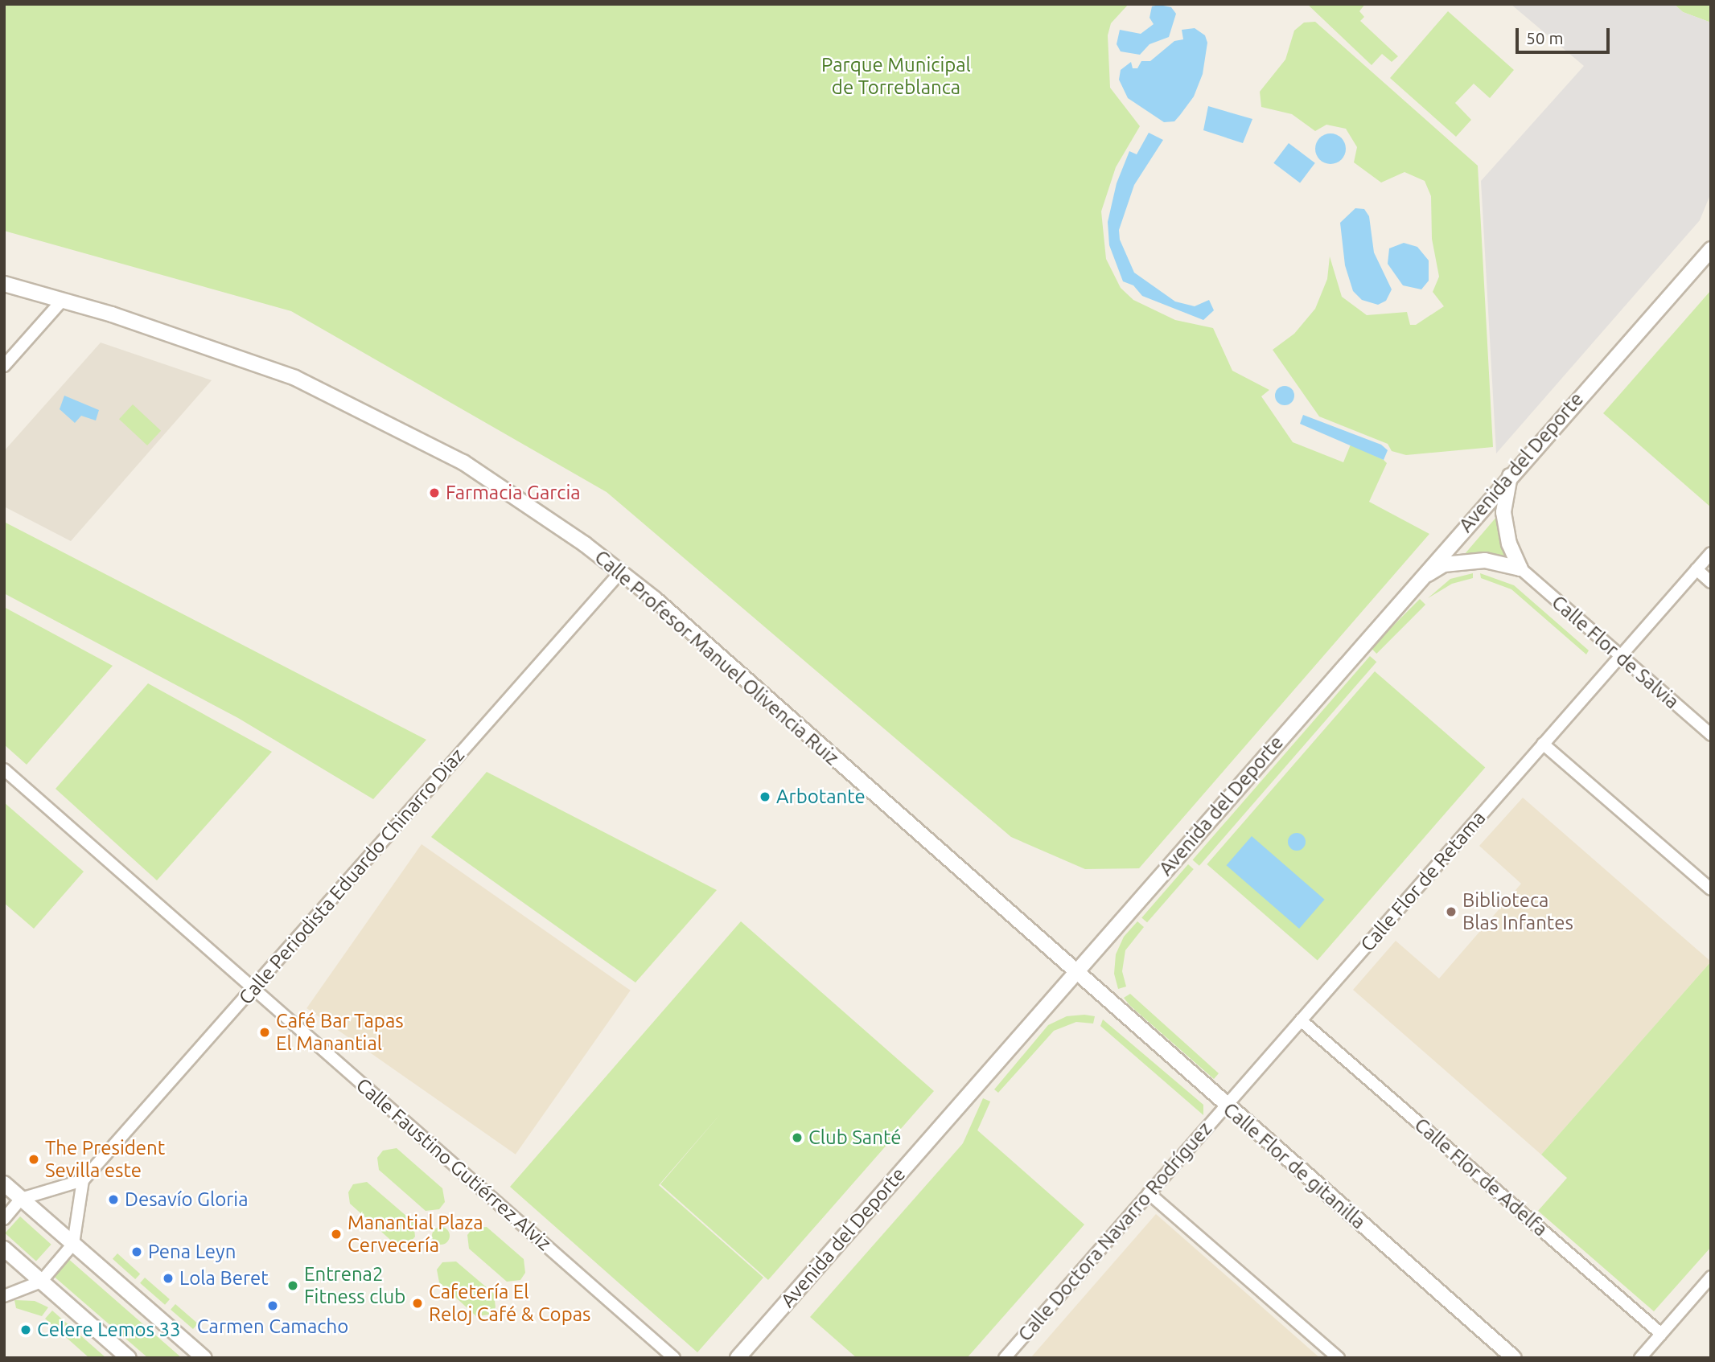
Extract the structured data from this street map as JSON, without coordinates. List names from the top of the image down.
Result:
{
  "streets": {
    "street": [
      "Avenida del Deporte",
      "Calle Flor de Salvia",
      "Calle Profesor Manuel Olivencia Ruiz",
      "Calle Periodista Eduardo Chinarro Diaz",
      "Calle Flor de Retama",
      "Calle Faustino Gutiérrez Alviz",
      "Calle Flor de gitanilla",
      "Calle Flor de Adelfa",
      "Calle Doctora Navarro Rodríguez"
    ]
  },
  "crossings": [
    ["Avenida del Deporte", "Calle Profesor Manuel Olivencia Ruiz"],
    ["Avenida del Deporte", "Calle Flor de gitanilla"],
    ["Calle Flor de Salvia", "Calle Flor de Retama"],
    ["Calle Profesor Manuel Olivencia Ruiz", "Calle Periodista Eduardo Chinarro Diaz"],
    ["Calle Profesor Manuel Olivencia Ruiz", "Calle Flor de gitanilla"],
    ["Calle Periodista Eduardo Chinarro Diaz", "Calle Faustino Gutiérrez Alviz"],
    ["Calle Flor de Retama", "Calle Flor de gitanilla"],
    ["Calle Flor de Retama", "Calle Flor de Adelfa"],
    ["Calle Flor de Retama", "Calle Doctora Navarro Rodríguez"],
    ["Calle Flor de gitanilla", "Calle Doctora Navarro Rodríguez"]
  ],
  "parks": ["Parque Municipal de Torreblanca"],
  "places": [
    "Farmacia Garcia",
    "Arbotante",
    "Biblioteca Blas Infantes",
    "Café Bar Tapas El Manantial",
    "Club Santé",
    "The President Sevilla este",
    "Desavío Gloria",
    "Manantial Plaza Cervecería",
    "Pena Leyn",
    "Lola Beret",
    "Entrena2 Fitness club",
    "Cafetería El Reloj Café & Copas",
    "Carmen Camacho",
    "Celere Lemos 33"
  ],
  "scale_bar": "50 m"
}
